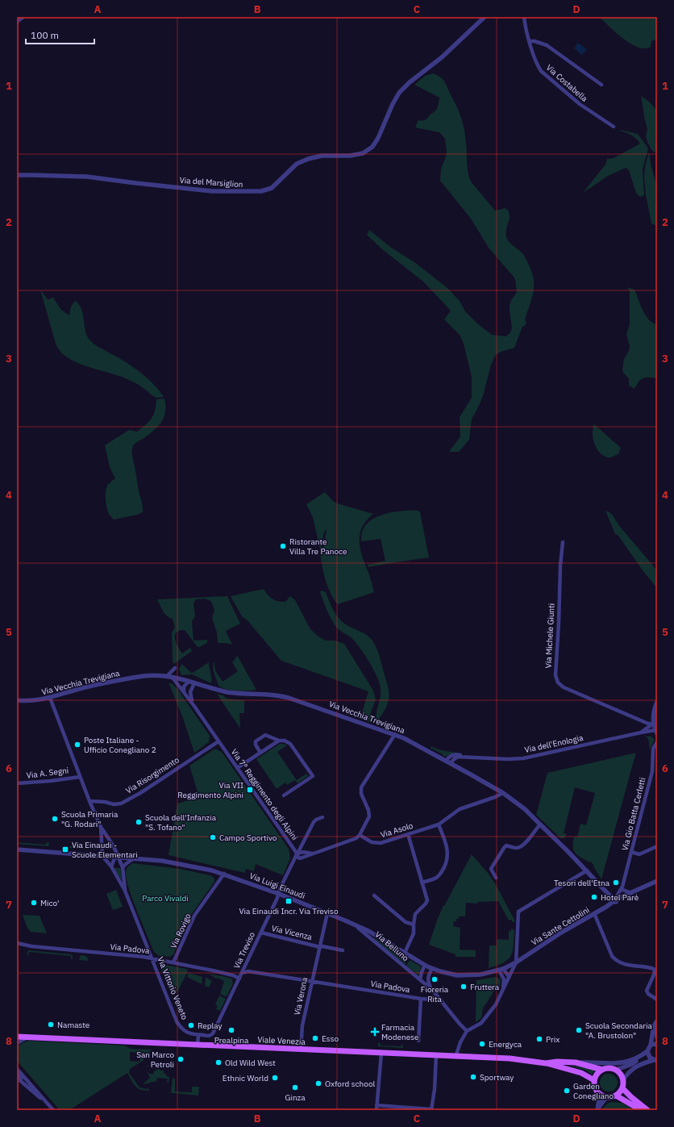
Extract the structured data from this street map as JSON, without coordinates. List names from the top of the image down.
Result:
{
  "streets": {
    "main road": ["Viale Venezia"],
    "street": [
      "Via Costabella",
      "Via del Marsiglion",
      "Via Michele Giunti",
      "Via Vecchia Trevigiana",
      "Via dell'Enologia",
      "Via A. Segni",
      "Via Risorgimento",
      "Via 7° Reggimento degli Alpini",
      "Via Gio Batta Cerletti",
      "Via Asolo",
      "Via Luigi Einaudi",
      "Via Sante Cettolini",
      "Via Rovigo",
      "Via Vicenza",
      "Via Belluno",
      "Via Padova",
      "Via Treviso",
      "Via Vittorio Veneto",
      "Via Verona"
    ]
  },
  "crossings": [
    ["Via Michele Giunti", "Via dell'Enologia"],
    ["Via Vecchia Trevigiana", "Via dell'Enologia"],
    ["Via Vecchia Trevigiana", "Via 7° Reggimento degli Alpini"],
    ["Via Vecchia Trevigiana", "Via Asolo"],
    ["Via Vecchia Trevigiana", "Via Sante Cettolini"],
    ["Via Vecchia Trevigiana", "Via Vittorio Veneto"],
    ["Via A. Segni", "Via Vittorio Veneto"],
    ["Via Risorgimento", "Via 7° Reggimento degli Alpini"],
    ["Via Risorgimento", "Via Vittorio Veneto"],
    ["Via 7° Reggimento degli Alpini", "Via Treviso"],
    ["Via Gio Batta Cerletti", "Via Sante Cettolini"],
    ["Via Luigi Einaudi", "Via Sante Cettolini"],
    ["Via Luigi Einaudi", "Via Rovigo"],
    ["Via Luigi Einaudi", "Via Belluno"],
    ["Via Luigi Einaudi", "Via Treviso"],
    ["Via Luigi Einaudi", "Via Vittorio Veneto"],
    ["Via Luigi Einaudi", "Via Verona"],
    ["Via Rovigo", "Via Padova"],
    ["Via Vicenza", "Via Treviso"],
    ["Via Vicenza", "Via Verona"],
    ["Via Belluno", "Via Padova"],
    ["Via Padova", "Via Treviso"],
    ["Via Padova", "Via Vittorio Veneto"],
    ["Via Padova", "Via Verona"],
    ["Via Treviso", "Via Vittorio Veneto"],
    ["Via Verona", "Viale Venezia"]
  ],
  "parks": ["Parco Vivaldi"],
  "places": {
    "other": [
      "Ristorante Villa Tre Panoce",
      "Poste Italiane - Ufficio Conegliano 2",
      "Scuola Primaria \"G. Rodari\"",
      "Scuola dell'Infanzia \"S. Tofano\"",
      "Campo Sportivo",
      "Tesori dell'Etna",
      "Hotel Parè",
      "Mico'",
      "Fioreria Rita",
      "Fruttera",
      "Namaste",
      "Replay",
      "Prealpina",
      "Scuola Secondaria \"A. Brustolon\"",
      "Esso",
      "Prix",
      "Energyca",
      "San Marco Petroli",
      "Old Wild West",
      "Sportway",
      "Ethnic World",
      "Oxford school",
      "Ginza",
      "Garden Conegliano"
    ],
    "transit": ["Via VII Reggimento Alpini", "Via Einaudi - Scuole Elementari", "Via Einaudi Incr. Via Treviso"],
    "health": ["Farmacia Modenese"]
  },
  "scale_bar": "100 m",
  "grid": {
    "columns": [
      "A",
      "B",
      "C",
      "D"
    ],
    "rows": [
      "1",
      "2",
      "3",
      "4",
      "5",
      "6",
      "7",
      "8"
    ]
  }
}
